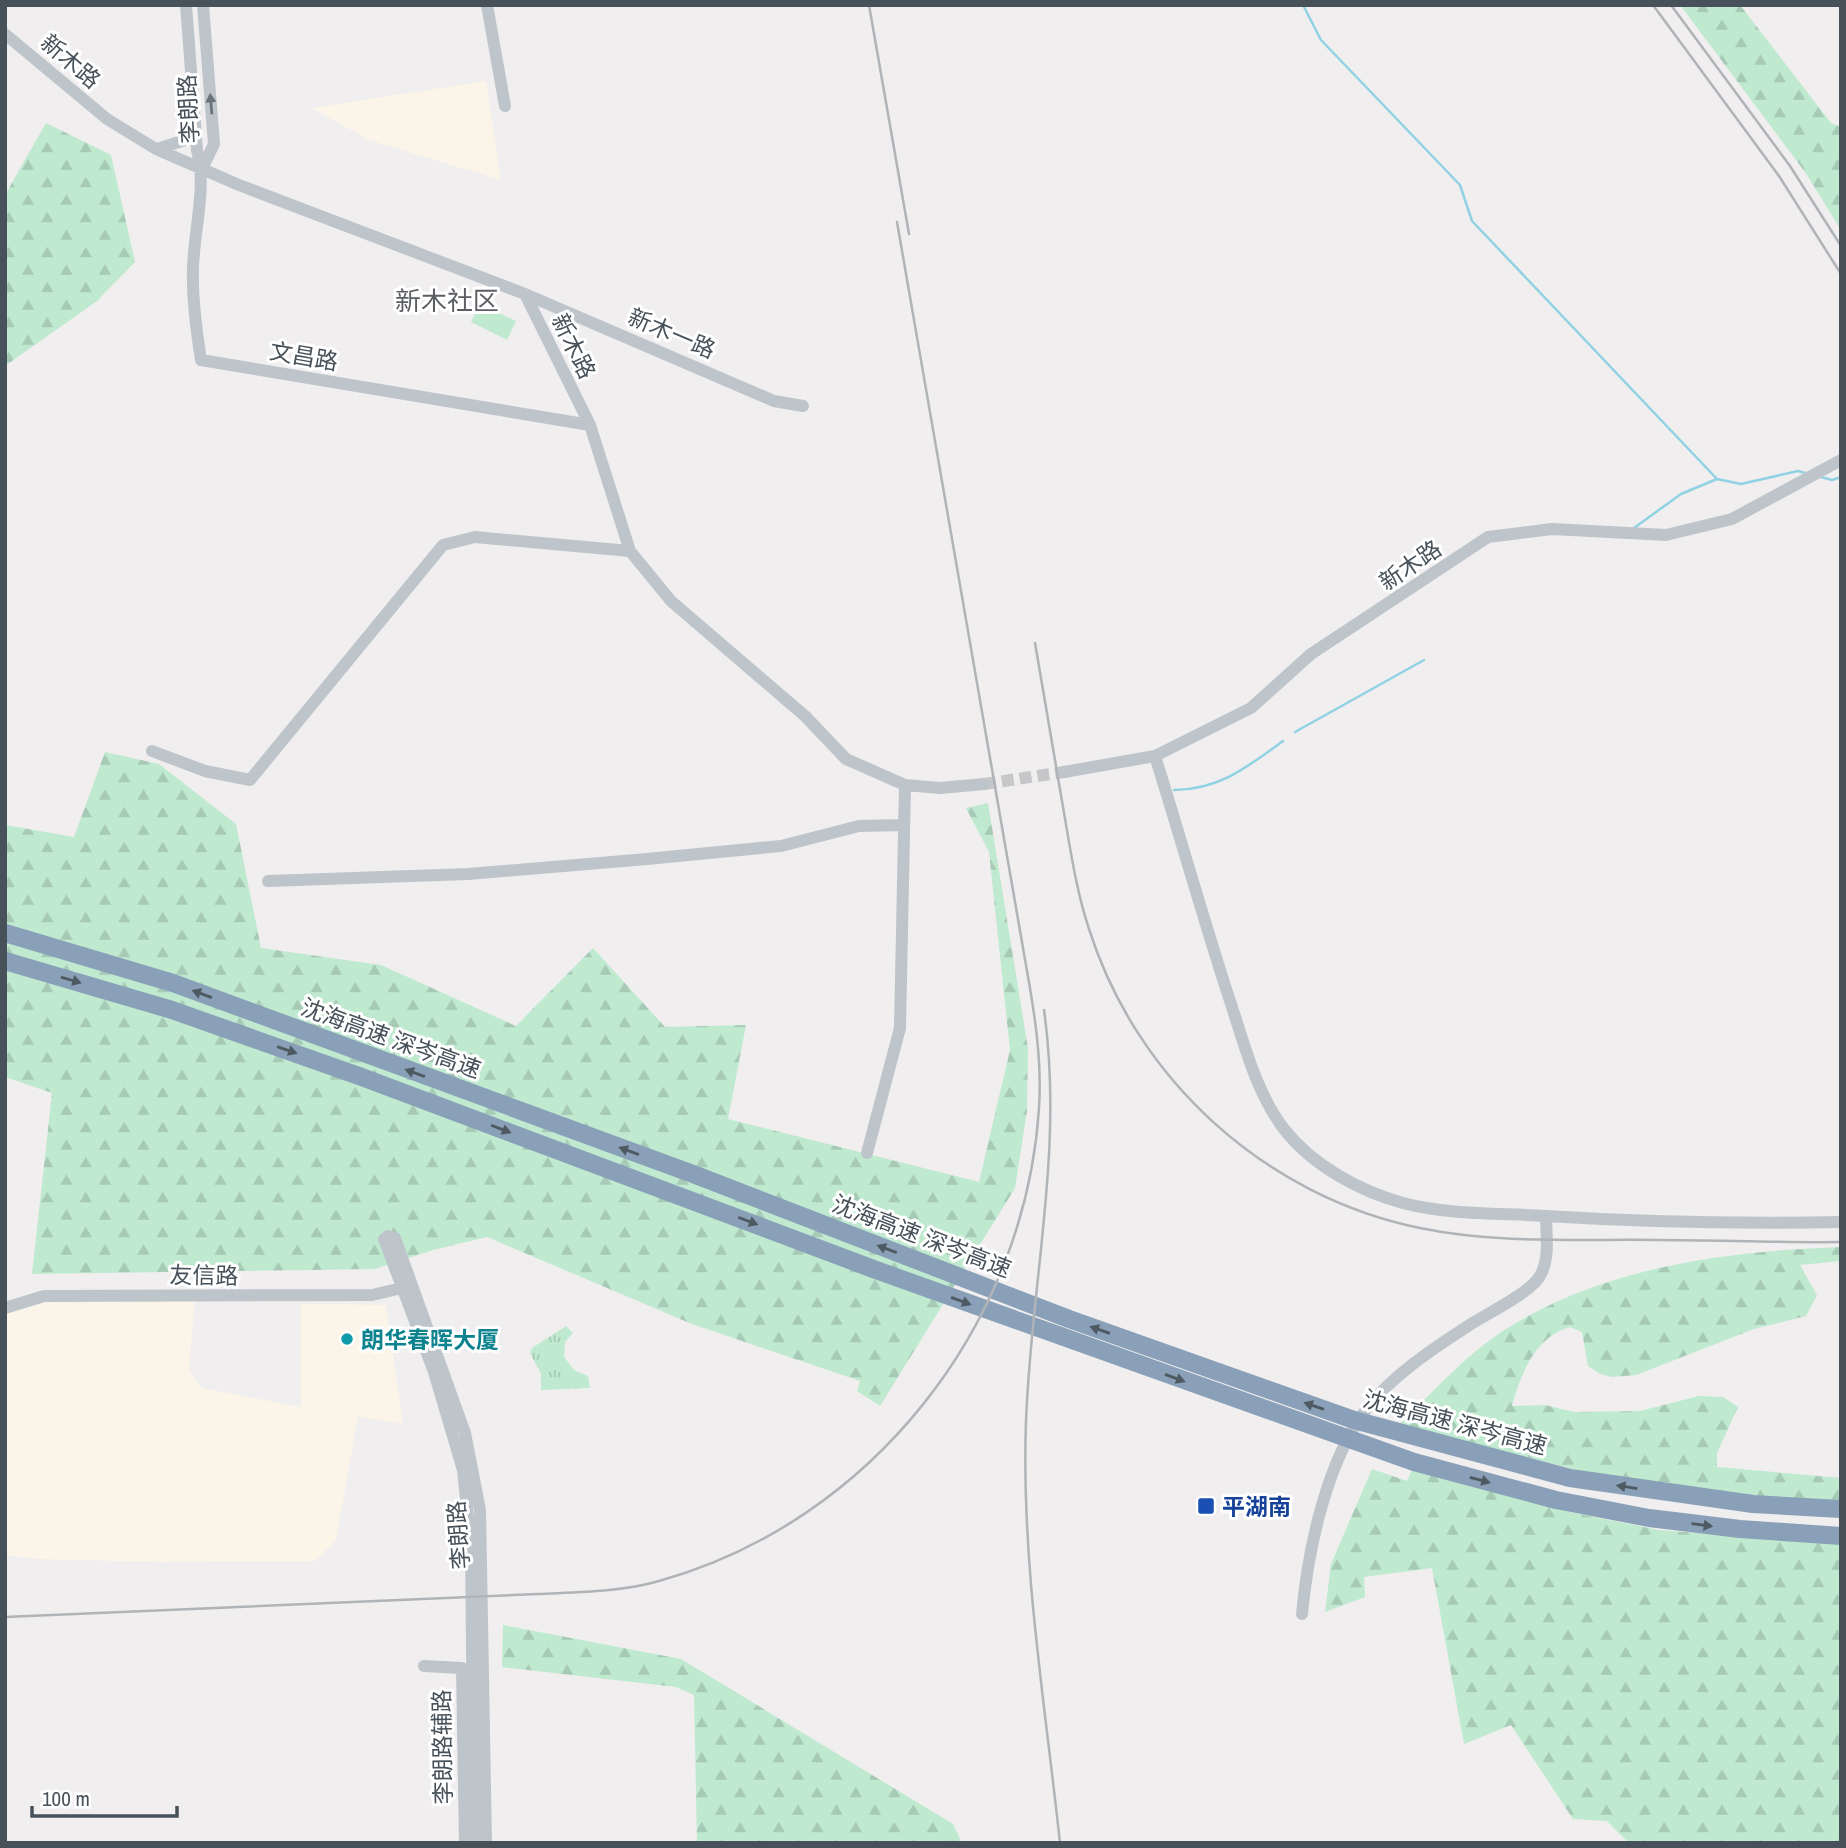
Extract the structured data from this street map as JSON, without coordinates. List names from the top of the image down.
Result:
{
  "streets": {
    "highway": ["沈海高速 深岑高速"],
    "street": [
      "新木路",
      "李朗路",
      "新木一路",
      "文昌路",
      "友信路",
      "李朗路辅路"
    ]
  },
  "crossings": [
    ["新木路", "李朗路"],
    ["新木路", "新木一路"],
    ["新木路", "文昌路"],
    ["李朗路", "文昌路"],
    ["李朗路", "友信路"]
  ],
  "districts": ["新木社区"],
  "places": {
    "other": ["朗华春晖大厦"],
    "transit": ["平湖南"]
  },
  "scale_bar": "100 m"
}
